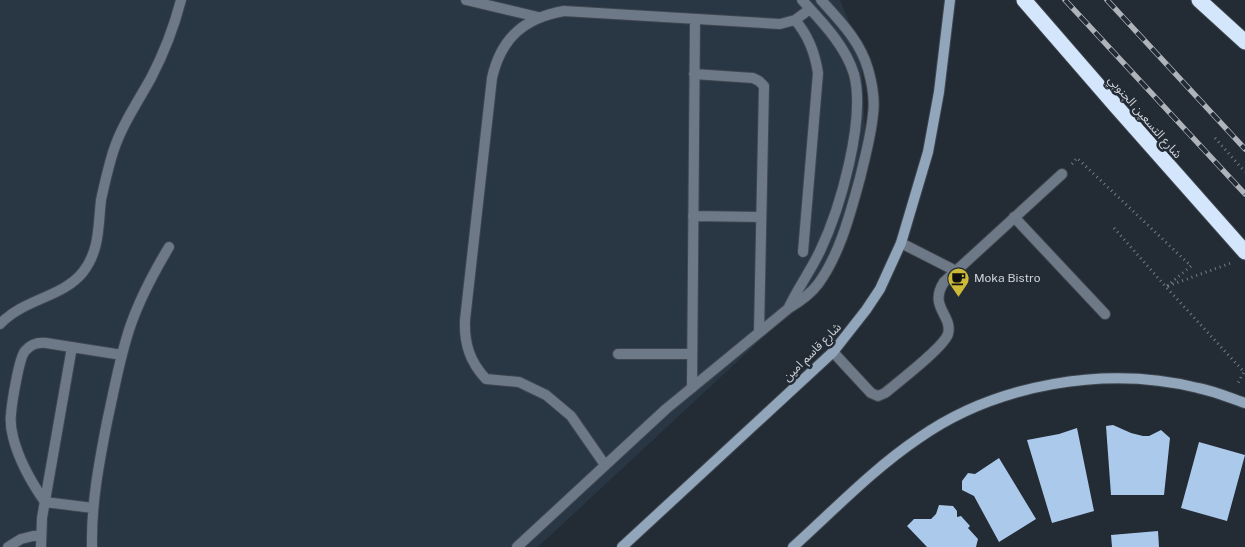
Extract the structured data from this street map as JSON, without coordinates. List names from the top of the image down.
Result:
{
  "streets": {
    "highway": ["شارع التسعين الجنوبي"],
    "main road": ["شارع قاسم امين"]
  },
  "places": {
    "cafe": ["Moka Bistro"]
  }
}
